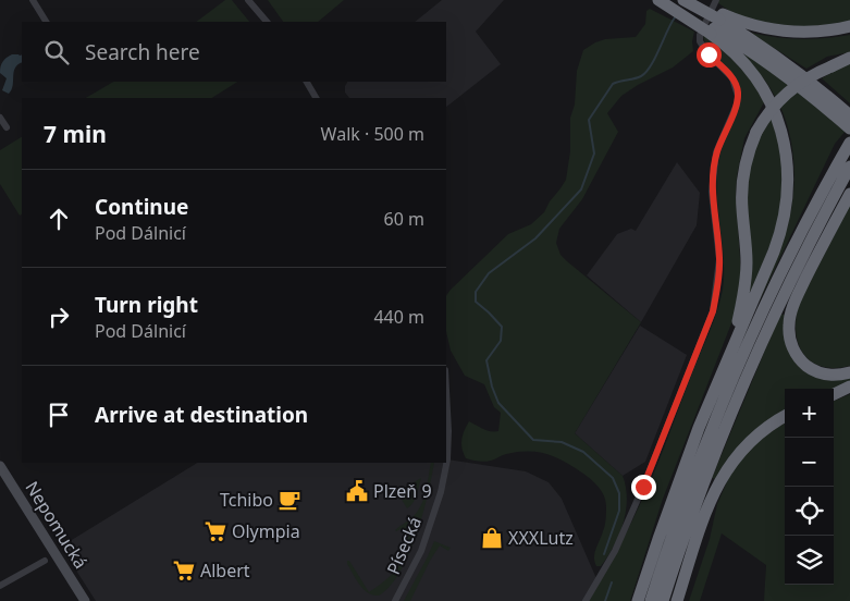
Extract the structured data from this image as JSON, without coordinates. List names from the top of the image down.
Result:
{
  "streets": {
    "street": ["Nepomucká", "Písecká"]
  },
  "places": {
    "public building": ["Plzeň 9"],
    "cafe": ["Tchibo"],
    "supermarket": ["Olympia", "Albert"],
    "shop": ["XXXLutz"]
  },
  "page": {
    "search": "Search here",
    "heading": ["7 min", "Walk · 500 m"],
    "list": [
      ["Continue", "Pod Dálnicí", "60 m"],
      ["Turn right", "Pod Dálnicí", "440 m"],
      "Arrive at destination"
    ],
    "map_buttons": ["+", "−"]
  }
}
